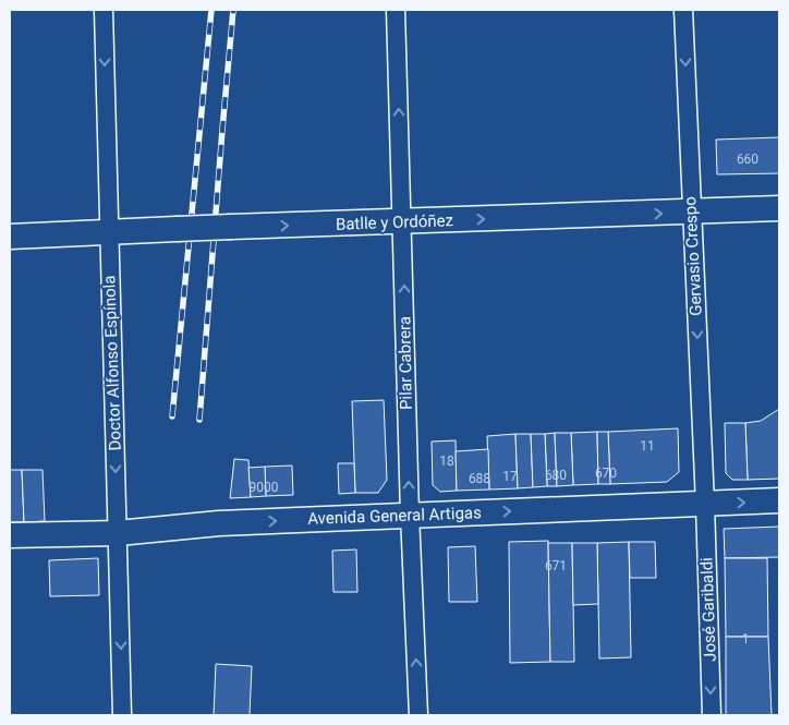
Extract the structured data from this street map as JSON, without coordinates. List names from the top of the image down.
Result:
{
  "streets": {
    "street": [
      "Batlle y Ordóñez",
      "Gervasio Crespo",
      "Doctor Alfonso Espínola",
      "Pilar Cabrera",
      "Avenida General Artigas",
      "José Garibaldi"
    ]
  },
  "crossings": [
    ["Batlle y Ordóñez", "Gervasio Crespo"],
    ["Batlle y Ordóñez", "Doctor Alfonso Espínola"],
    ["Batlle y Ordóñez", "Pilar Cabrera"],
    ["Gervasio Crespo", "Avenida General Artigas"],
    ["Gervasio Crespo", "José Garibaldi"],
    ["Doctor Alfonso Espínola", "Avenida General Artigas"],
    ["Pilar Cabrera", "Avenida General Artigas"],
    ["Avenida General Artigas", "José Garibaldi"]
  ],
  "one_way": [
    "Batlle y Ordóñez",
    "Gervasio Crespo",
    "Doctor Alfonso Espínola",
    "Pilar Cabrera",
    "Avenida General Artigas",
    "José Garibaldi"
  ],
  "house_numbers": [
    "660",
    "11",
    "18",
    "670",
    "680",
    "17",
    "688",
    "9000",
    "671",
    "1"
  ]
}
